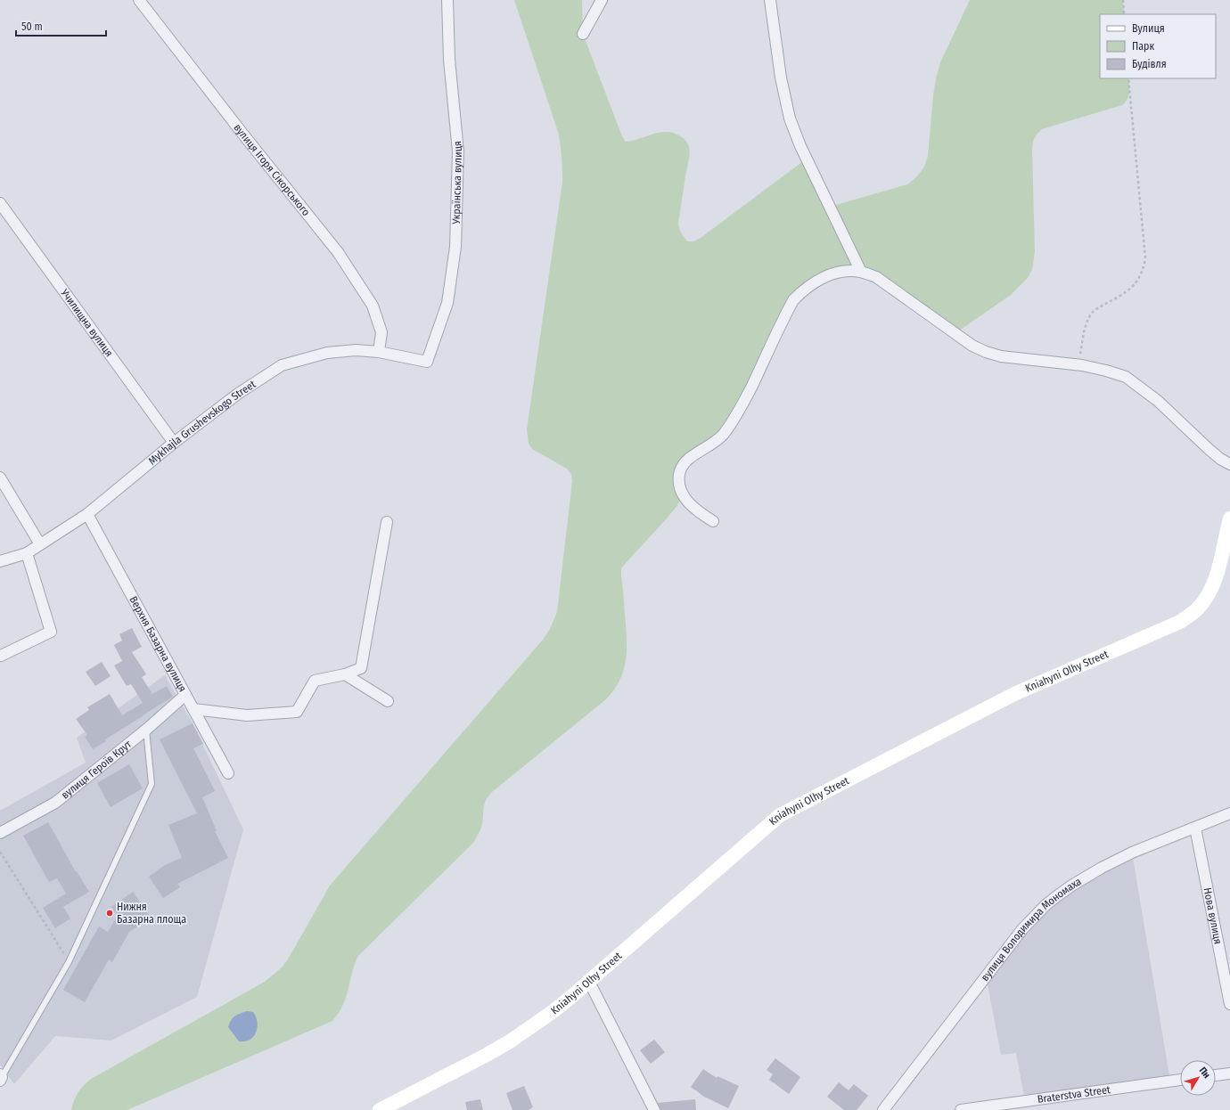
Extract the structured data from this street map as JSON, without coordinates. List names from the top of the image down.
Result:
{
  "streets": {
    "street": [
      "вулиця Ігоря Сікорського",
      "Українська вулиця",
      "Училищна вулиця",
      "Mykhajla Grushevskogo Street",
      "Верхня Базарна вулиця",
      "Kniahyni Olhy Street",
      "вулиця Героїв Крут",
      "Нова вулиця",
      "вулиця Володимира Мономаха",
      "Braterstva Street"
    ]
  },
  "crossings": [
    ["вулиця Ігоря Сікорського", "Mykhajla Grushevskogo Street"],
    ["Українська вулиця", "Mykhajla Grushevskogo Street"],
    ["Училищна вулиця", "Mykhajla Grushevskogo Street"],
    ["Mykhajla Grushevskogo Street", "Верхня Базарна вулиця"],
    ["Верхня Базарна вулиця", "вулиця Героїв Крут"],
    ["Нова вулиця", "вулиця Володимира Мономаха"]
  ],
  "places": ["Нижня Базарна площа"],
  "legend": ["Вулиця", "Парк", "Будівля"],
  "scale_bar": "50 m",
  "north": "top right"
}
